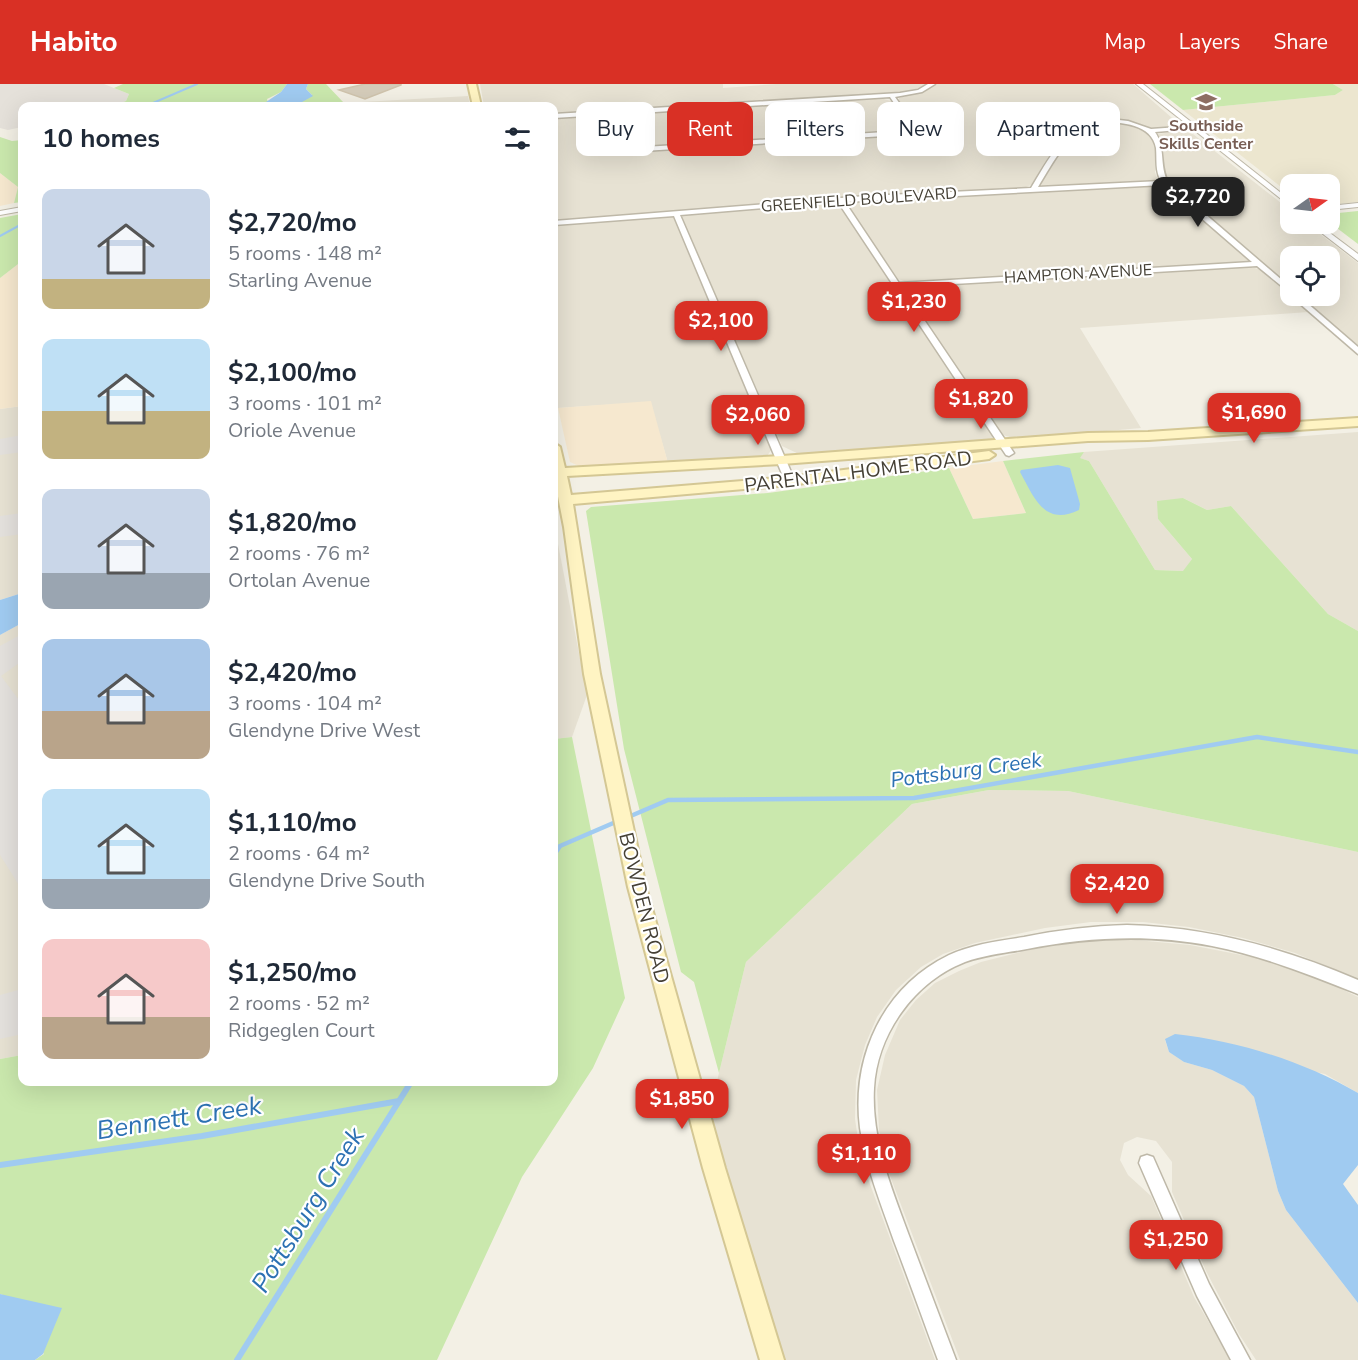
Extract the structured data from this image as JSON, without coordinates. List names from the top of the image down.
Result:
{
  "streets": {
    "main road": ["PARENTAL HOME ROAD", "BOWDEN ROAD"],
    "street": ["GREENFIELD BOULEVARD", "HAMPTON AVENUE"]
  },
  "crossings": [
    ["PARENTAL HOME ROAD", "BOWDEN ROAD"]
  ],
  "water": ["Pottsburg Creek", "Bennett Creek"],
  "places": {
    "school or university": ["Southside Skills Center"]
  },
  "north": "right",
  "page": {
    "header": "Habito",
    "nav": ["Map", "Layers", "Share"],
    "chip": [
      "Buy",
      "Rent",
      "Filters",
      "New",
      "Apartment"
    ],
    "heading": "10 homes",
    "list": [
      {
        "name": "$2,720/mo",
        "note": "5 rooms · 148 m² · Starling Avenue"
      },
      {
        "name": "$2,100/mo",
        "note": "3 rooms · 101 m² · Oriole Avenue"
      },
      {
        "name": "$1,820/mo",
        "note": "2 rooms · 76 m² · Ortolan Avenue"
      },
      {
        "name": "$2,420/mo",
        "note": "3 rooms · 104 m² · Glendyne Drive West"
      },
      {
        "name": "$1,110/mo",
        "note": "2 rooms · 64 m² · Glendyne Drive South"
      },
      {
        "name": "$1,250/mo",
        "note": "2 rooms · 52 m² · Ridgeglen Court"
      }
    ],
    "price": [
      "$2,720",
      "$1,230",
      "$2,100",
      "$1,820",
      "$1,690",
      "$2,060",
      "$2,420",
      "$1,850",
      "$1,110",
      "$1,250"
    ]
  }
}
